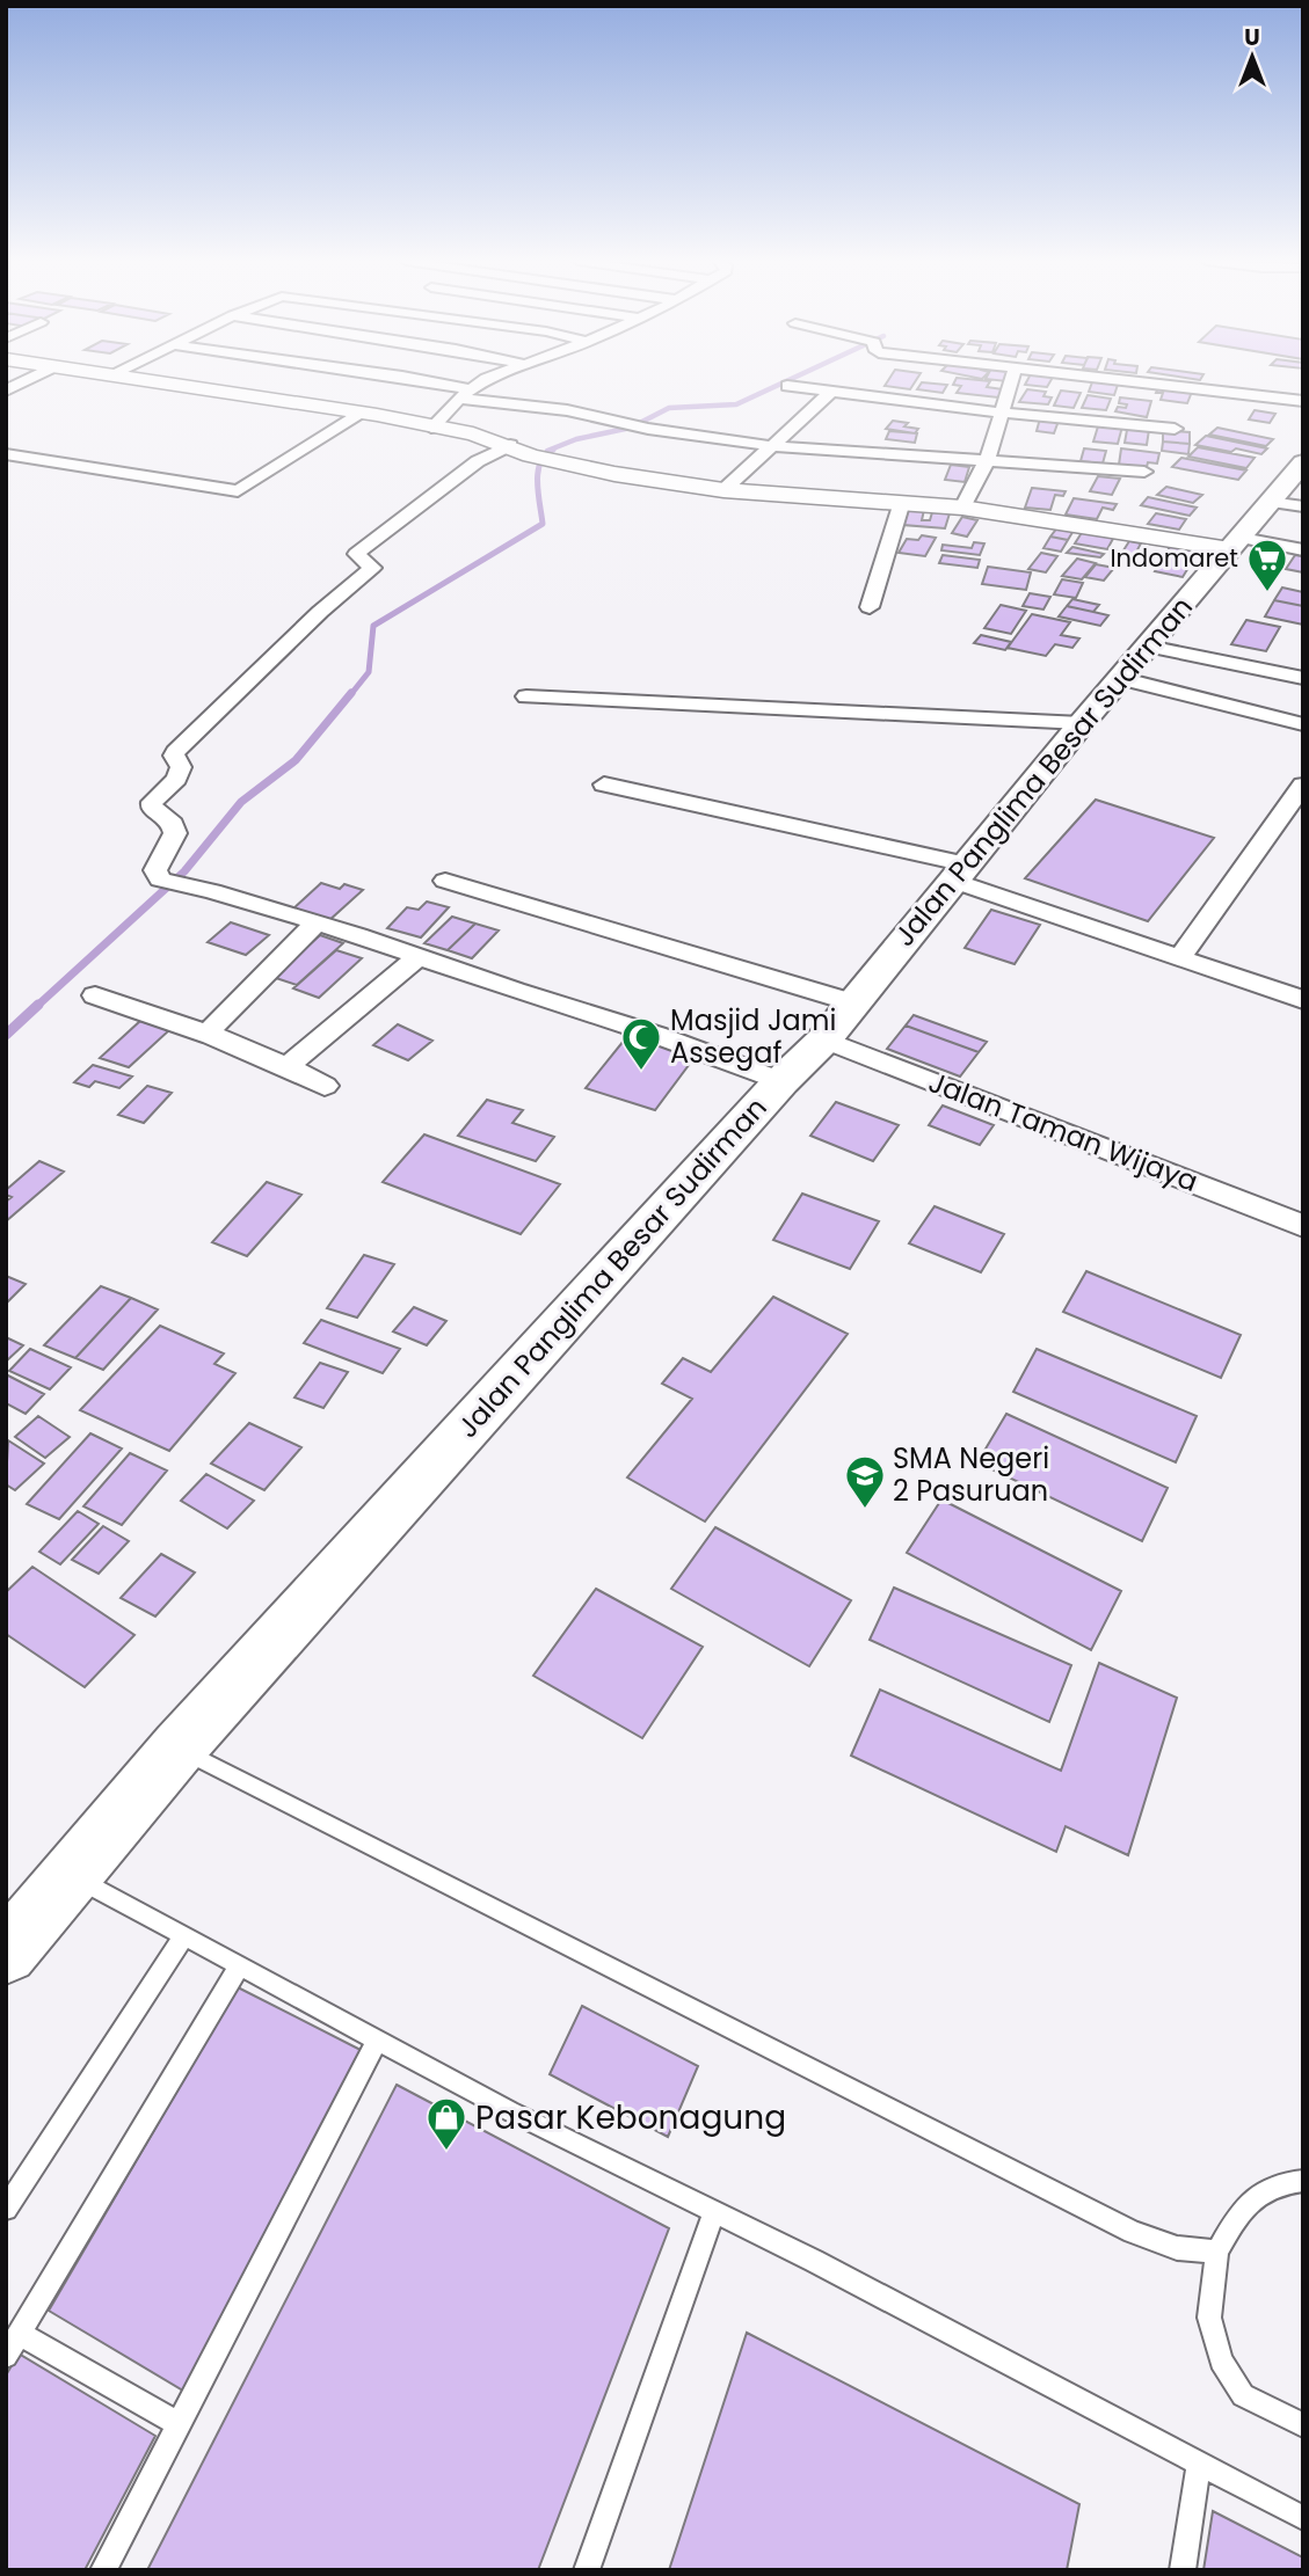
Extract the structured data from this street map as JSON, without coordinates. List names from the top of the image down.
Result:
{
  "streets": {
    "main road": ["Jalan Panglima Besar Sudirman"],
    "street": ["Jalan Taman Wijaya"]
  },
  "crossings": [
    ["Jalan Panglima Besar Sudirman", "Jalan Taman Wijaya"]
  ],
  "places": {
    "supermarket": ["Indomaret"],
    "mosque": ["Masjid Jami Assegaf"],
    "school or university": ["SMA Negeri 2 Pasuruan"],
    "shop": ["Pasar Kebonagung"]
  },
  "north": "top"
}
